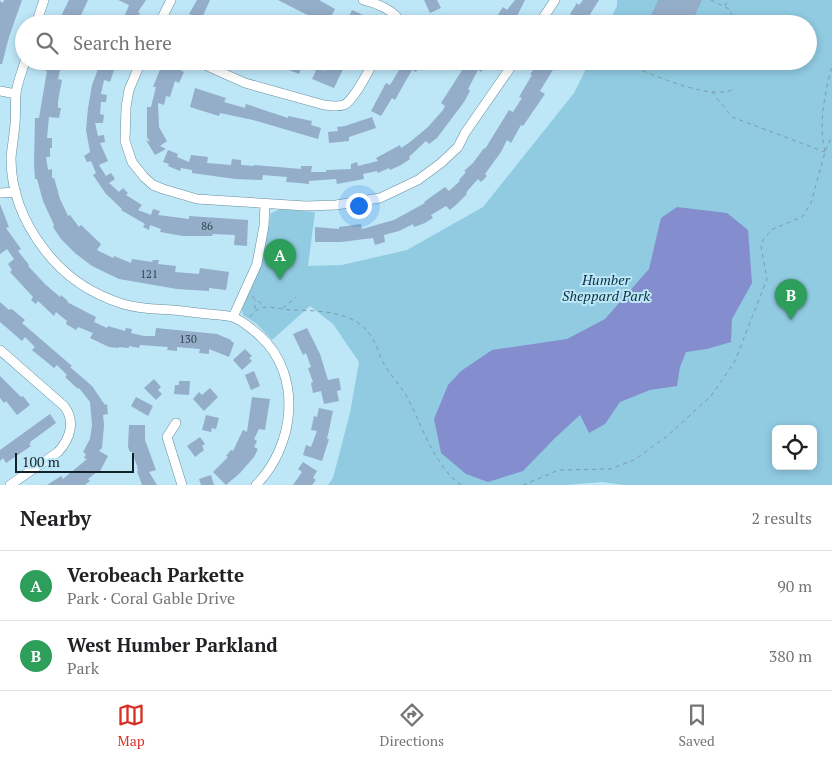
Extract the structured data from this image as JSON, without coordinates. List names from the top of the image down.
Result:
{
  "parks": ["Humber Sheppard Park"],
  "house_numbers": ["86", "121", "130"],
  "scale_bar": "100 m",
  "page": {
    "search": "Search here",
    "pins": ["A", "B"],
    "scale": "100 m",
    "heading": ["Nearby", "2 results"],
    "list": [
      {
        "mark": "A",
        "name": "Verobeach Parkette",
        "note": "Park · Coral Gable Drive",
        "value": "90 m"
      },
      {
        "mark": "B",
        "name": "West Humber Parkland",
        "note": "Park",
        "value": "380 m"
      }
    ],
    "nav": ["Map", "Directions", "Saved"]
  }
}
